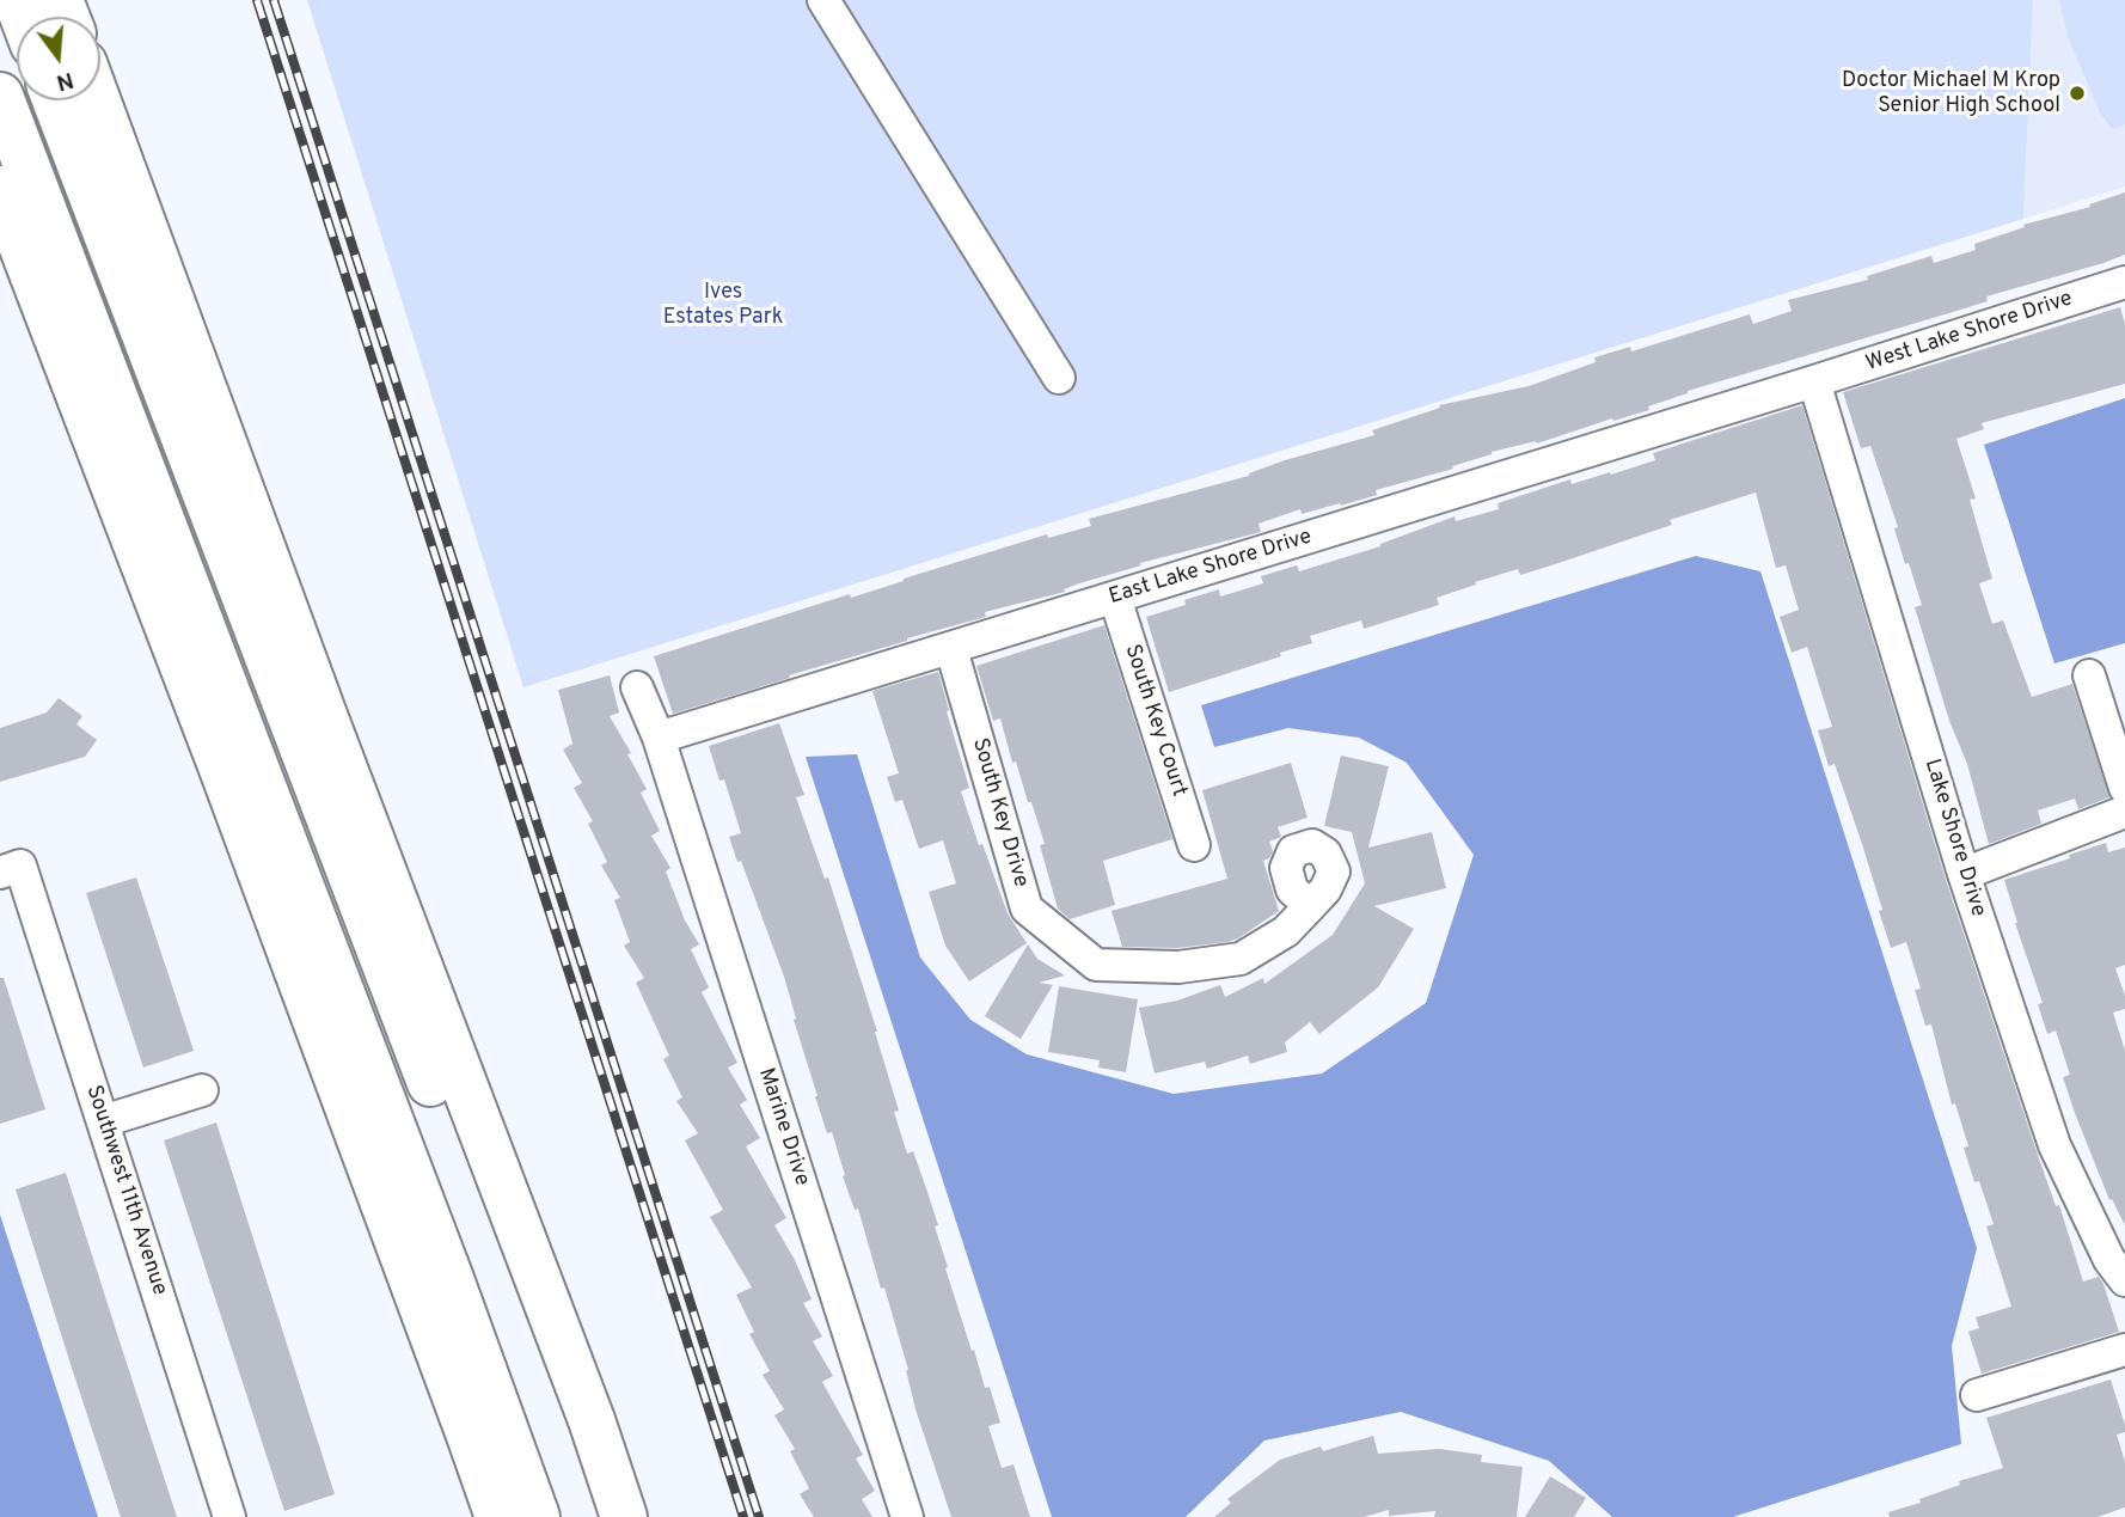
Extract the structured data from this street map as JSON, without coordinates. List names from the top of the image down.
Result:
{
  "streets": {
    "street": [
      "West Lake Shore Drive",
      "East Lake Shore Drive",
      "South Key Court",
      "South Key Drive",
      "Lake Shore Drive",
      "Marine Drive",
      "Southwest 11th Avenue"
    ]
  },
  "crossings": [
    ["West Lake Shore Drive", "East Lake Shore Drive"],
    ["West Lake Shore Drive", "Lake Shore Drive"],
    ["East Lake Shore Drive", "South Key Court"],
    ["East Lake Shore Drive", "South Key Drive"],
    ["East Lake Shore Drive", "Lake Shore Drive"],
    ["East Lake Shore Drive", "Marine Drive"]
  ],
  "parks": ["Ives Estates Park"],
  "places": ["Doctor Michael M Krop Senior High School"],
  "north": "bottom"
}
